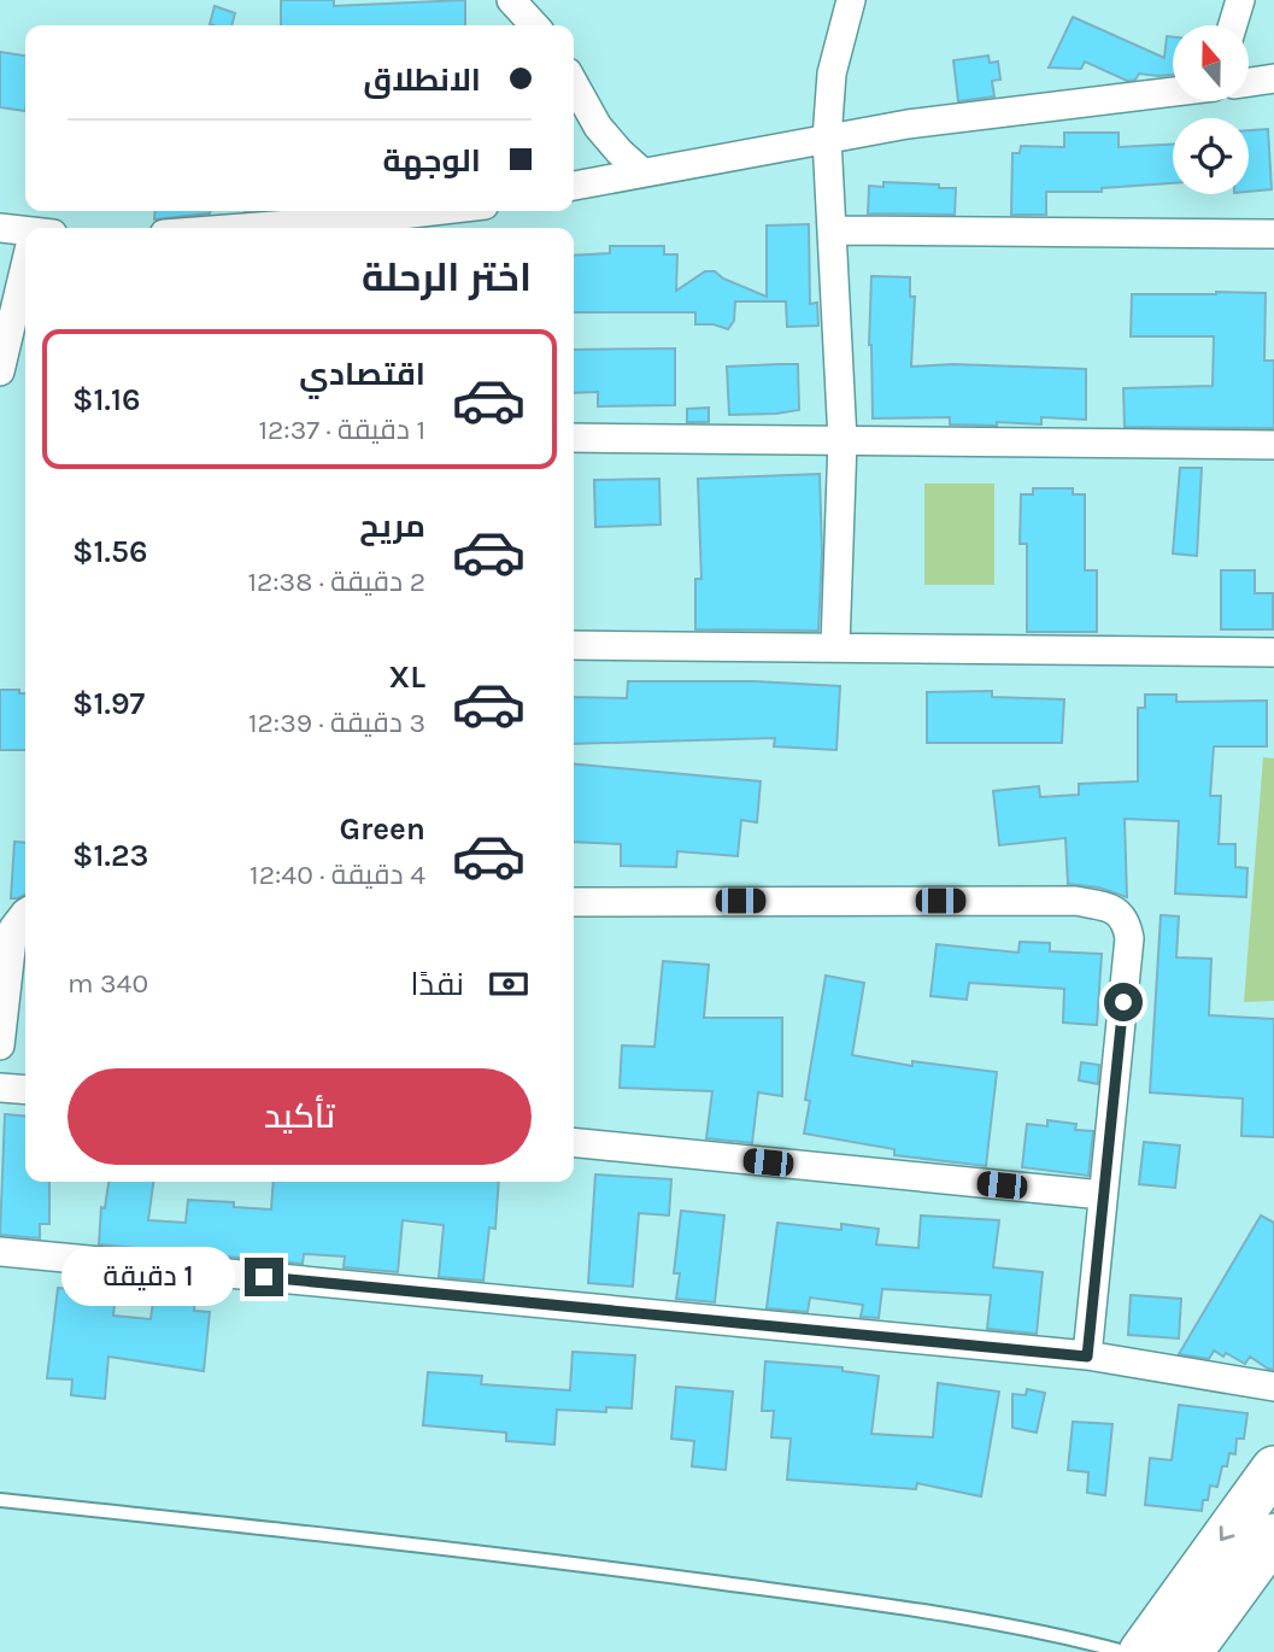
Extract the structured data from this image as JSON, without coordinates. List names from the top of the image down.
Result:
{
  "north": "top",
  "page": {
    "banner": ["الانطلاق", "الوجهة"],
    "heading": "اختر الرحلة",
    "list": [
      {
        "name": "اقتصادي",
        "note": "1 دقيقة · 12:37",
        "value": "$1.16"
      },
      {
        "name": "مريح",
        "note": "2 دقيقة · 12:38",
        "value": "$1.56"
      },
      {
        "name": "XL",
        "note": "3 دقيقة · 12:39",
        "value": "$1.97"
      },
      {
        "name": "Green",
        "note": "4 دقيقة · 12:40",
        "value": "$1.23"
      }
    ],
    "pay": ["نقدًا", "340 m"],
    "buttons": "تأكيد",
    "bubble": "1 دقيقة"
  }
}
